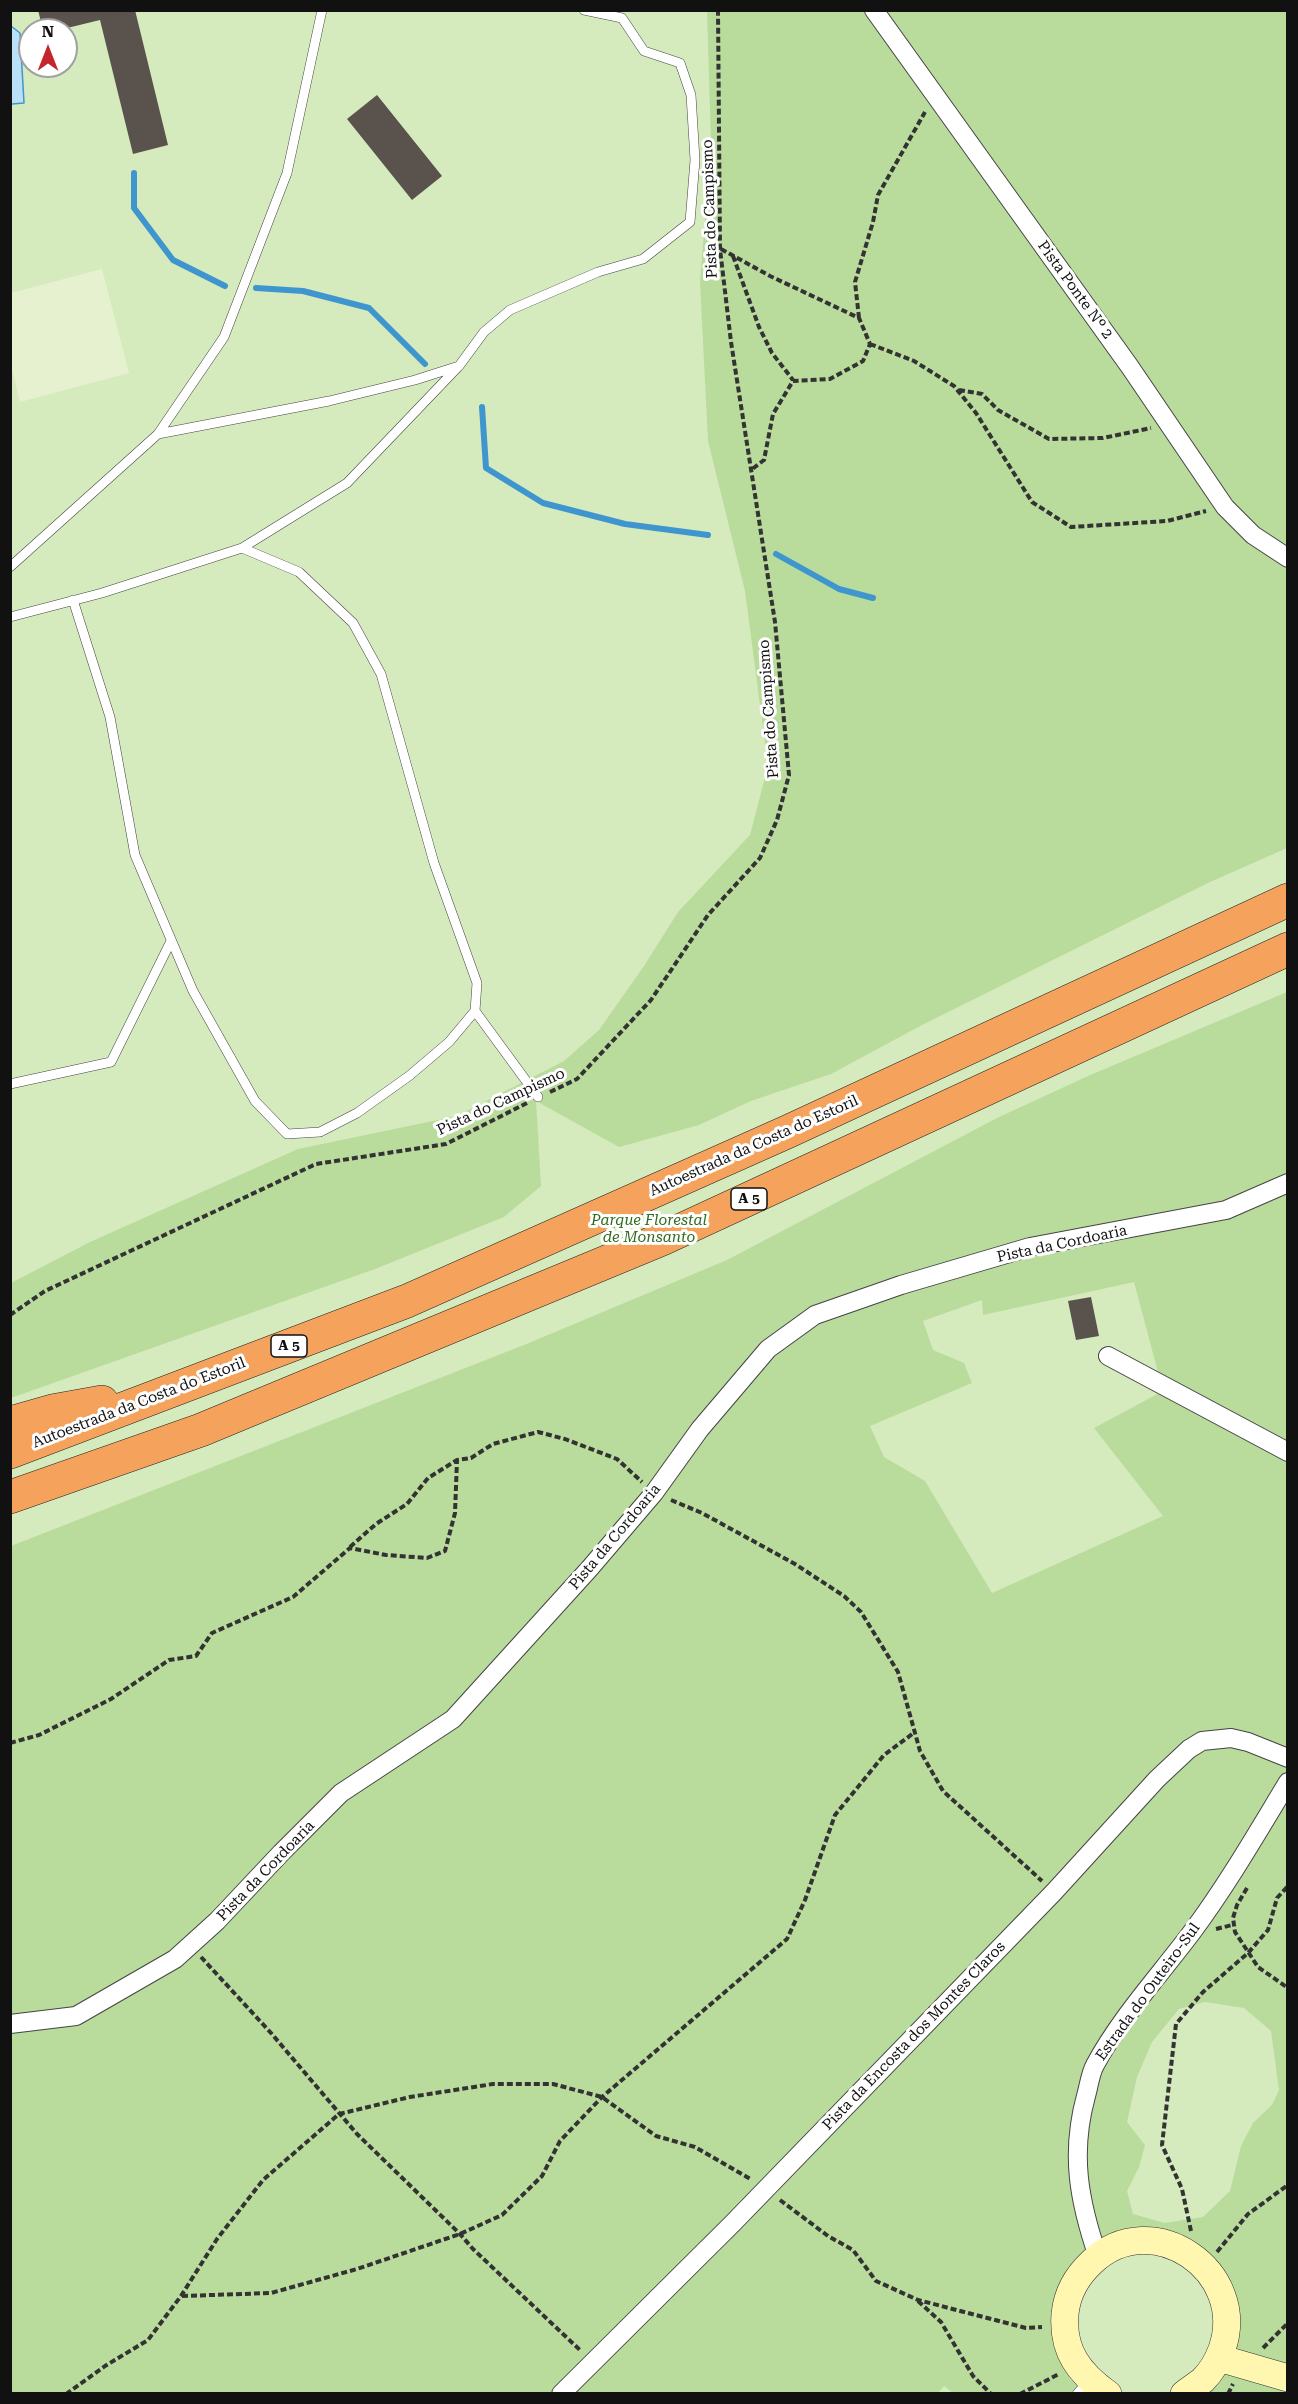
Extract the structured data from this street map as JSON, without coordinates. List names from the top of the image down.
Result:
{
  "streets": {
    "highway": ["Autoestrada da Costa do Estoril", "A 5"],
    "street": [
      "Pista Ponte Nº 2",
      "Pista da Cordoaria",
      "Estrada do Outeiro-Sul",
      "Pista da Encosta dos Montes Claros"
    ],
    "path": ["Pista do Campismo"]
  },
  "parks": ["Parque Florestal de Monsanto"],
  "north": "top"
}
